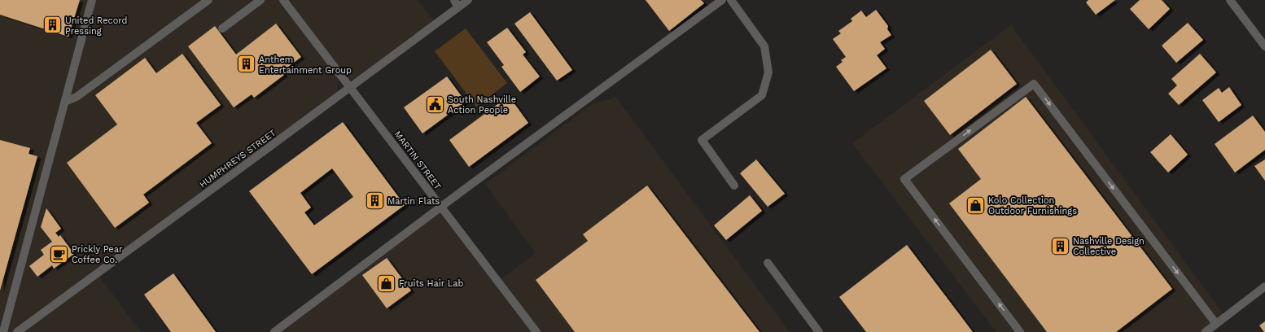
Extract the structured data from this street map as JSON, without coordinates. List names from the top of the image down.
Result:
{
  "streets": {
    "street": ["HUMPHREYS STREET", "MARTIN STREET"]
  },
  "crossings": [
    ["HUMPHREYS STREET", "MARTIN STREET"]
  ],
  "places": {
    "building": [
      "United Record Pressing",
      "Anthem Entertainment Group",
      "Martin Flats",
      "Nashville Design Collective"
    ],
    "public building": ["South Nashville Action People"],
    "shop": ["Kolo Collection Outdoor Furnishings", "Fruits Hair Lab"],
    "cafe": ["Prickly Pear Coffee Co."]
  }
}
